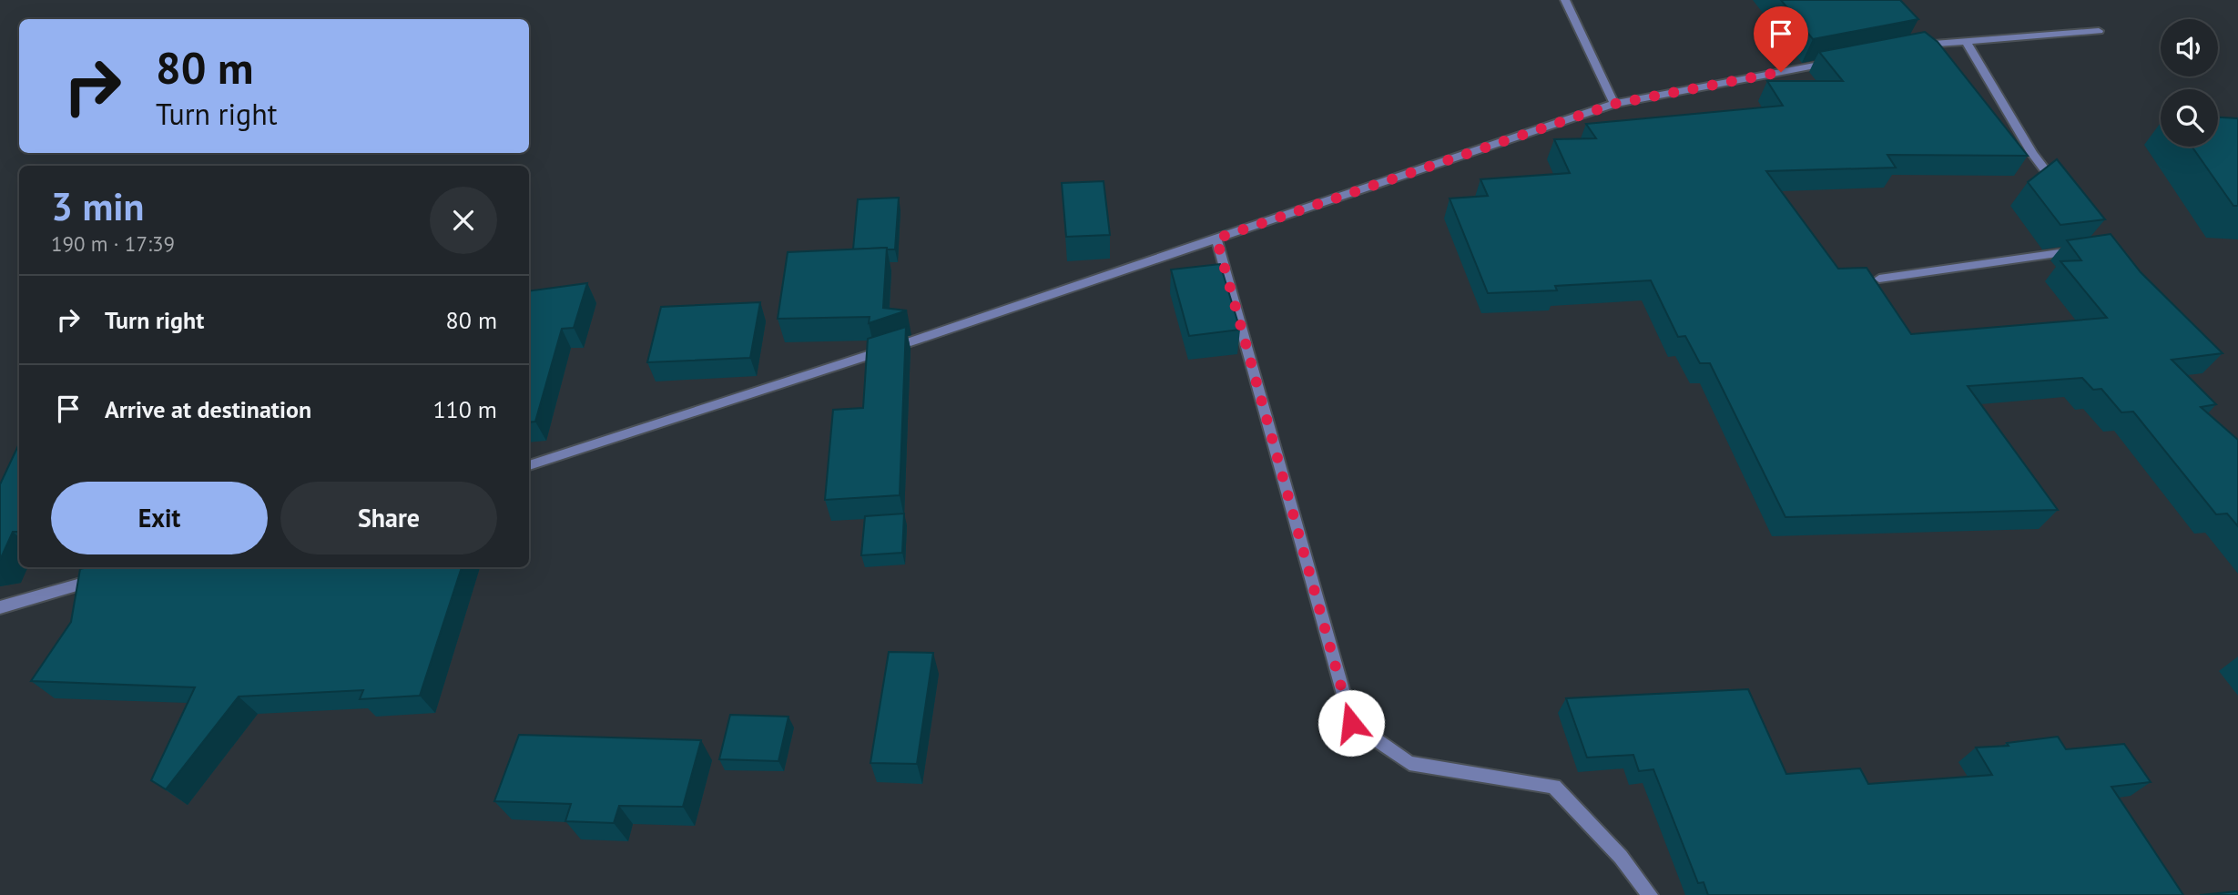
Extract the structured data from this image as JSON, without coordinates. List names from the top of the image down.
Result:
{
  "page": {
    "turn": ["80 m", "Turn right"],
    "heading": ["3 min", "190 m · 17:39"],
    "list": [
      {
        "name": "Turn right",
        "value": "80 m"
      },
      {
        "name": "Arrive at destination",
        "value": "110 m"
      }
    ],
    "buttons": ["Exit", "Share"]
  }
}
